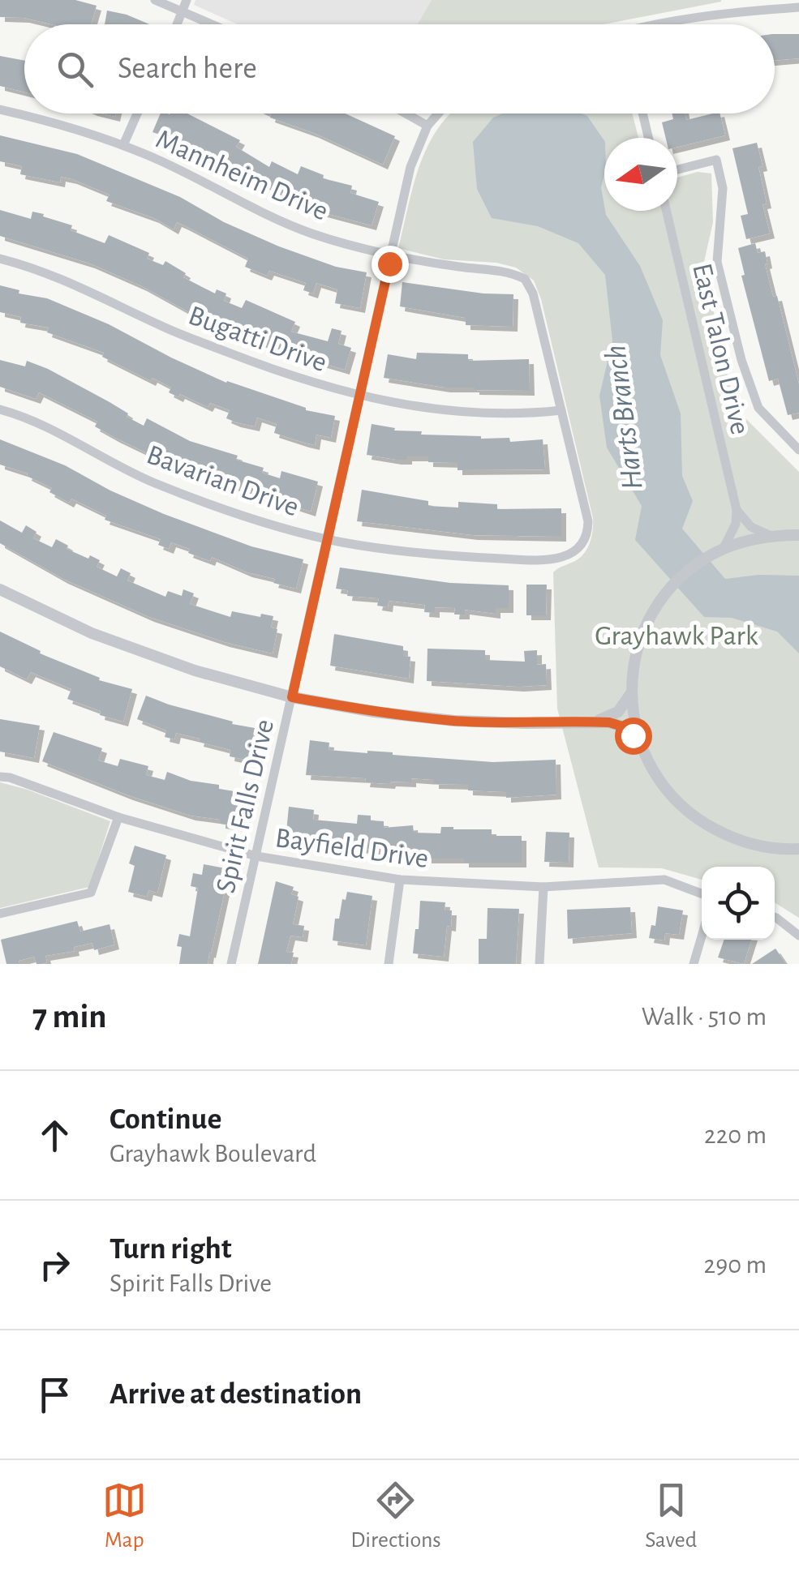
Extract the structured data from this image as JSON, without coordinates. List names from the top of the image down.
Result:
{
  "streets": {
    "street": [
      "Mannheim Drive",
      "Bugatti Drive",
      "East Talon Drive",
      "Bavarian Drive",
      "Spirit Falls Drive",
      "Bayfield Drive"
    ]
  },
  "crossings": [
    ["Mannheim Drive", "Bugatti Drive"],
    ["Mannheim Drive", "Bavarian Drive"],
    ["Mannheim Drive", "Spirit Falls Drive"],
    ["Bugatti Drive", "Bavarian Drive"],
    ["Bugatti Drive", "Spirit Falls Drive"],
    ["Bavarian Drive", "Spirit Falls Drive"],
    ["Spirit Falls Drive", "Bayfield Drive"]
  ],
  "water": ["Harts Branch"],
  "parks": ["Grayhawk Park"],
  "north": "left",
  "page": {
    "search": "Search here",
    "heading": ["7 min", "Walk · 510 m"],
    "list": [
      ["Continue", "Grayhawk Boulevard", "220 m"],
      ["Turn right", "Spirit Falls Drive", "290 m"],
      "Arrive at destination"
    ],
    "nav": ["Map", "Directions", "Saved"]
  }
}
